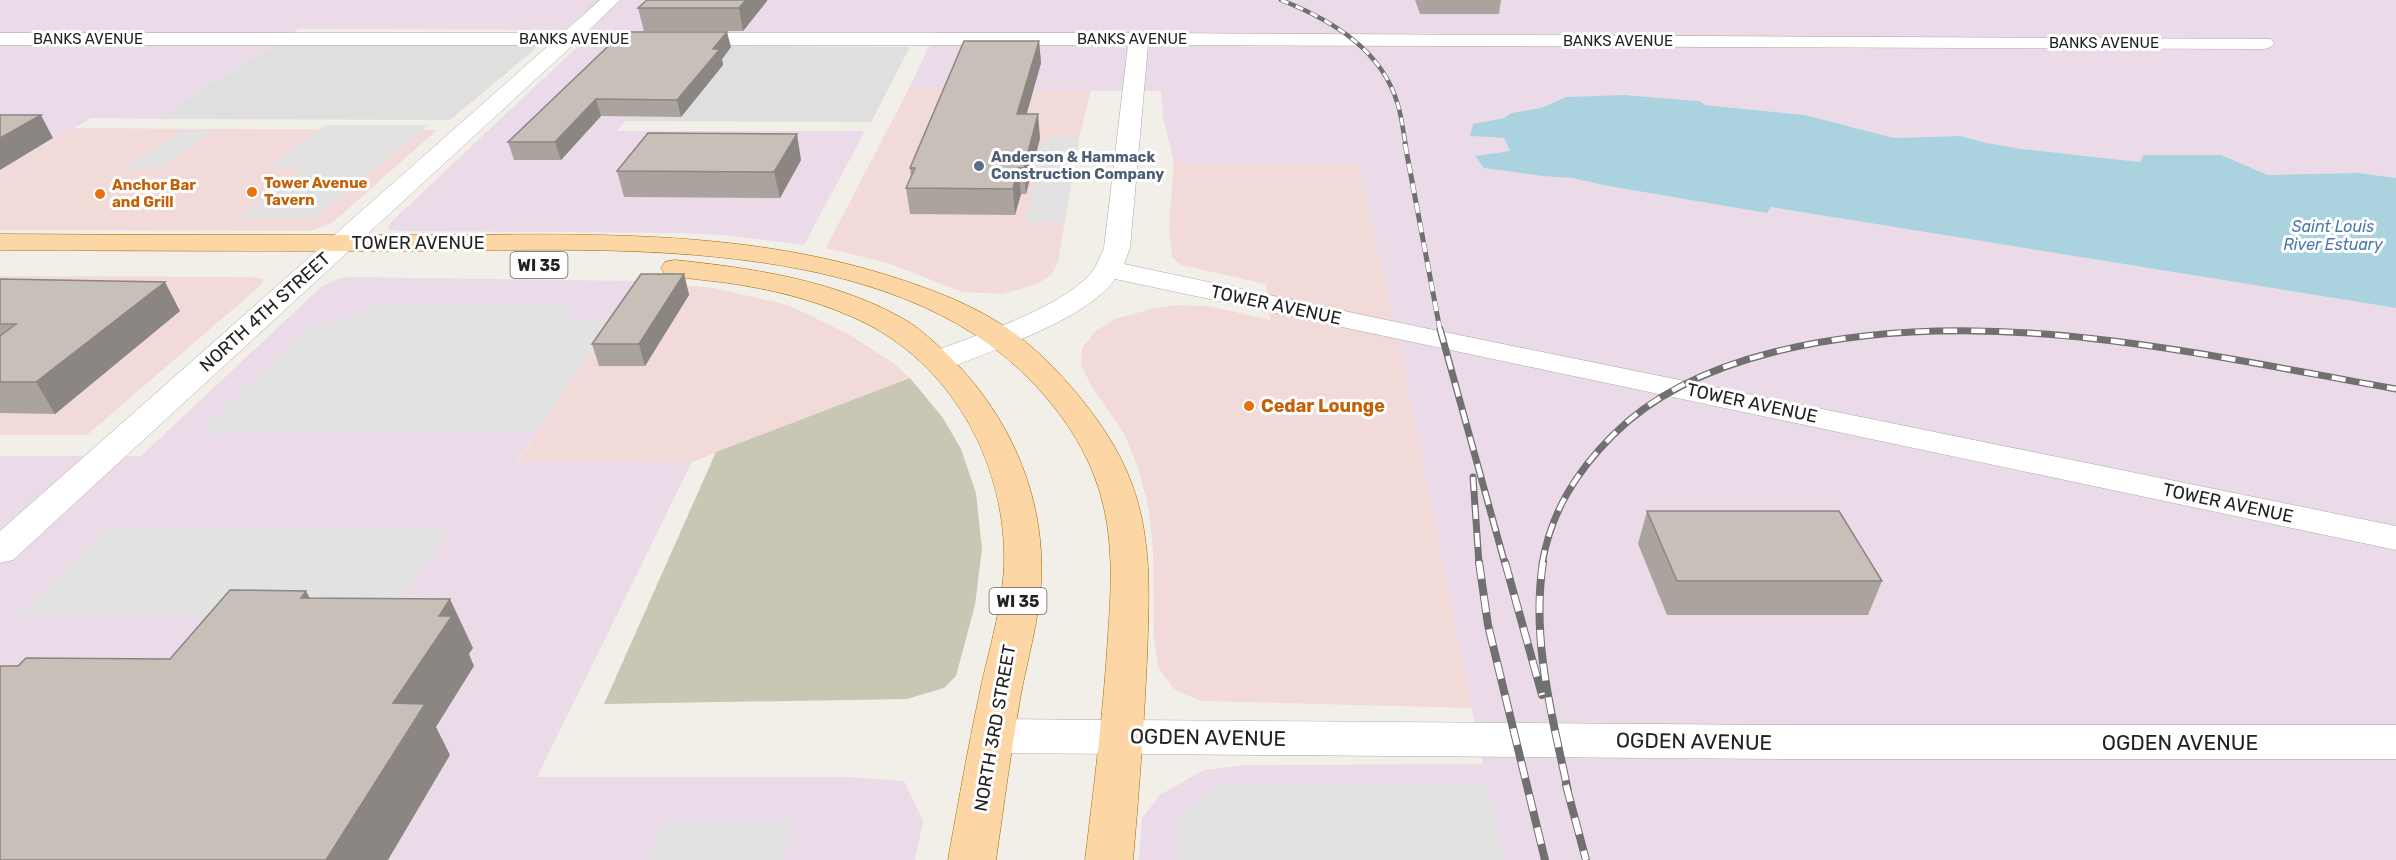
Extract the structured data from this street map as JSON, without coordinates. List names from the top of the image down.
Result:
{
  "streets": {
    "main road": ["TOWER AVENUE", "WI 35", "NORTH 3RD STREET"],
    "street": ["BANKS AVENUE", "NORTH 4TH STREET", "OGDEN AVENUE"]
  },
  "crossings": [
    ["BANKS AVENUE", "NORTH 4TH STREET"],
    ["TOWER AVENUE", "WI 35"],
    ["TOWER AVENUE", "NORTH 4TH STREET"],
    ["TOWER AVENUE", "NORTH 3RD STREET"],
    ["WI 35", "OGDEN AVENUE"],
    ["NORTH 3RD STREET", "OGDEN AVENUE"]
  ],
  "water": ["Saint Louis River Estuary"],
  "places": [
    "Anderson & Hammack Construction Company",
    "Tower Avenue Tavern",
    "Anchor Bar and Grill",
    "Cedar Lounge"
  ]
}
